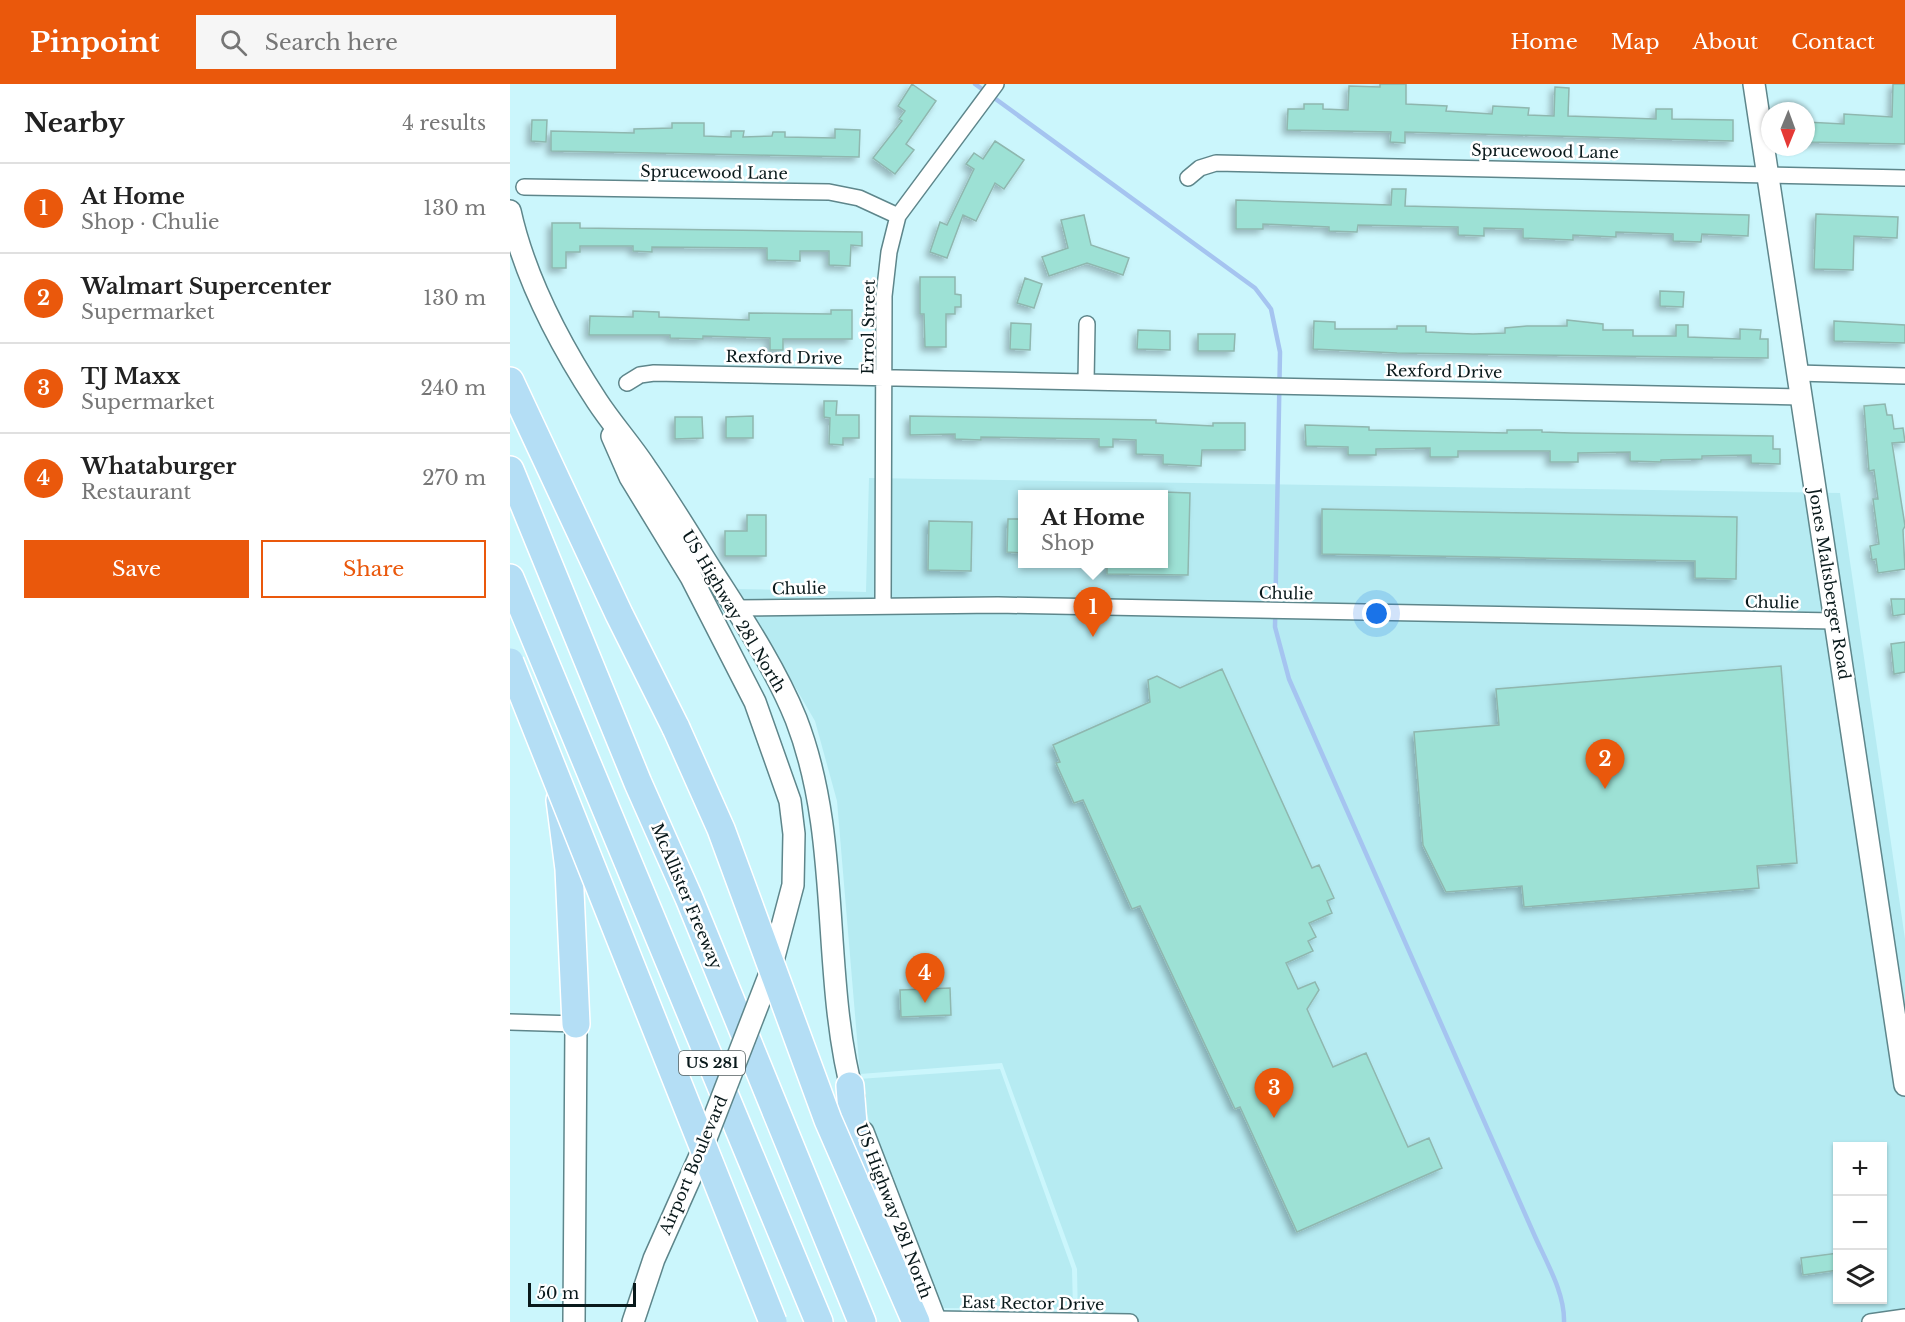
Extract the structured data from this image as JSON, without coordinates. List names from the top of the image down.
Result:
{
  "streets": {
    "highway": ["McAllister Freeway", "US 281"],
    "main road": ["Jones Maltsberger Road", "US Highway 281 North", "Airport Boulevard"],
    "street": [
      "Sprucewood Lane",
      "Errol Street",
      "Rexford Drive",
      "Chulie",
      "East Rector Drive"
    ]
  },
  "crossings": [
    ["Sprucewood Lane", "Errol Street"],
    ["Sprucewood Lane", "Jones Maltsberger Road"],
    ["Errol Street", "Rexford Drive"],
    ["Errol Street", "Chulie"],
    ["Rexford Drive", "Jones Maltsberger Road"],
    ["Jones Maltsberger Road", "Chulie"],
    ["Chulie", "US Highway 281 North"],
    ["US Highway 281 North", "Airport Boulevard"],
    ["US Highway 281 North", "East Rector Drive"]
  ],
  "scale_bar": "50 m",
  "north": "bottom",
  "page": {
    "header": "Pinpoint",
    "search": "Search here",
    "nav": [
      "Home",
      "Map",
      "About",
      "Contact"
    ],
    "heading": ["Nearby", "4 results"],
    "list": [
      {
        "mark": "1",
        "name": "At Home",
        "note": "Shop · Chulie",
        "value": "130 m"
      },
      {
        "mark": "2",
        "name": "Walmart Supercenter",
        "note": "Supermarket",
        "value": "130 m"
      },
      {
        "mark": "3",
        "name": "TJ Maxx",
        "note": "Supermarket",
        "value": "240 m"
      },
      {
        "mark": "4",
        "name": "Whataburger",
        "note": "Restaurant",
        "value": "270 m"
      }
    ],
    "popup": ["At Home", "Shop"],
    "buttons": ["Save", "Share"],
    "pins": [
      "1",
      "2",
      "4",
      "3"
    ],
    "map_buttons": ["+", "−"],
    "scale": "50 m"
  }
}
